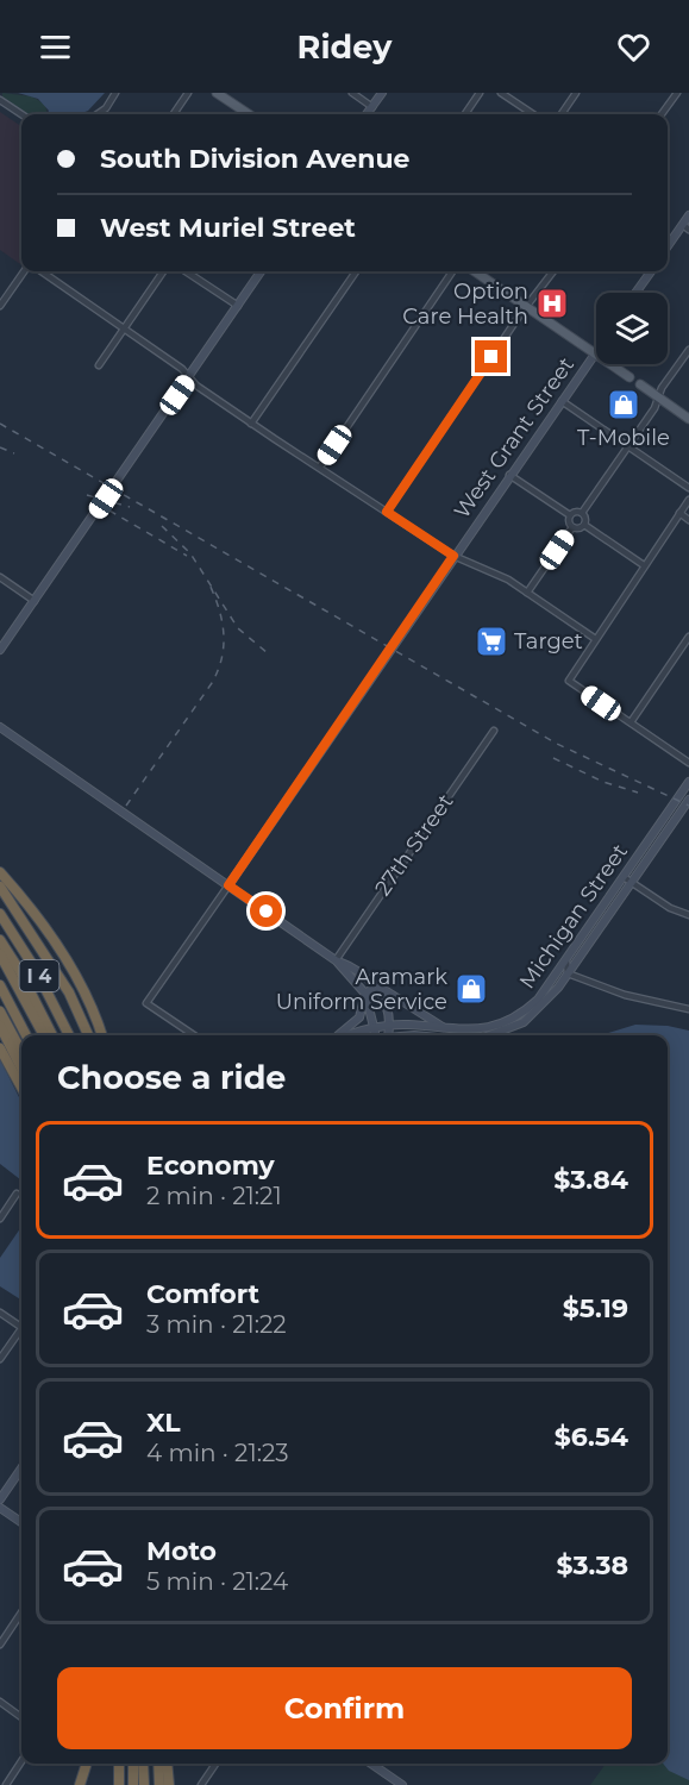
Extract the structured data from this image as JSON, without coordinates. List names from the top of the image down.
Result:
{
  "streets": {
    "highway": ["I 4"],
    "street": ["West Grant Street", "27th Street", "Michigan Street"]
  },
  "places": {
    "hospital": ["Option Care Health"],
    "shop": ["T-Mobile", "Aramark Uniform Service"],
    "supermarket": ["Target"]
  },
  "page": {
    "header": "Ridey",
    "banner": ["South Division Avenue", "West Muriel Street"],
    "heading": "Choose a ride",
    "list": [
      {
        "name": "Economy",
        "note": "2 min · 21:21",
        "value": "$3.84"
      },
      {
        "name": "Comfort",
        "note": "3 min · 21:22",
        "value": "$5.19"
      },
      {
        "name": "XL",
        "note": "4 min · 21:23",
        "value": "$6.54"
      },
      {
        "name": "Moto",
        "note": "5 min · 21:24",
        "value": "$3.38"
      }
    ],
    "buttons": "Confirm"
  }
}
